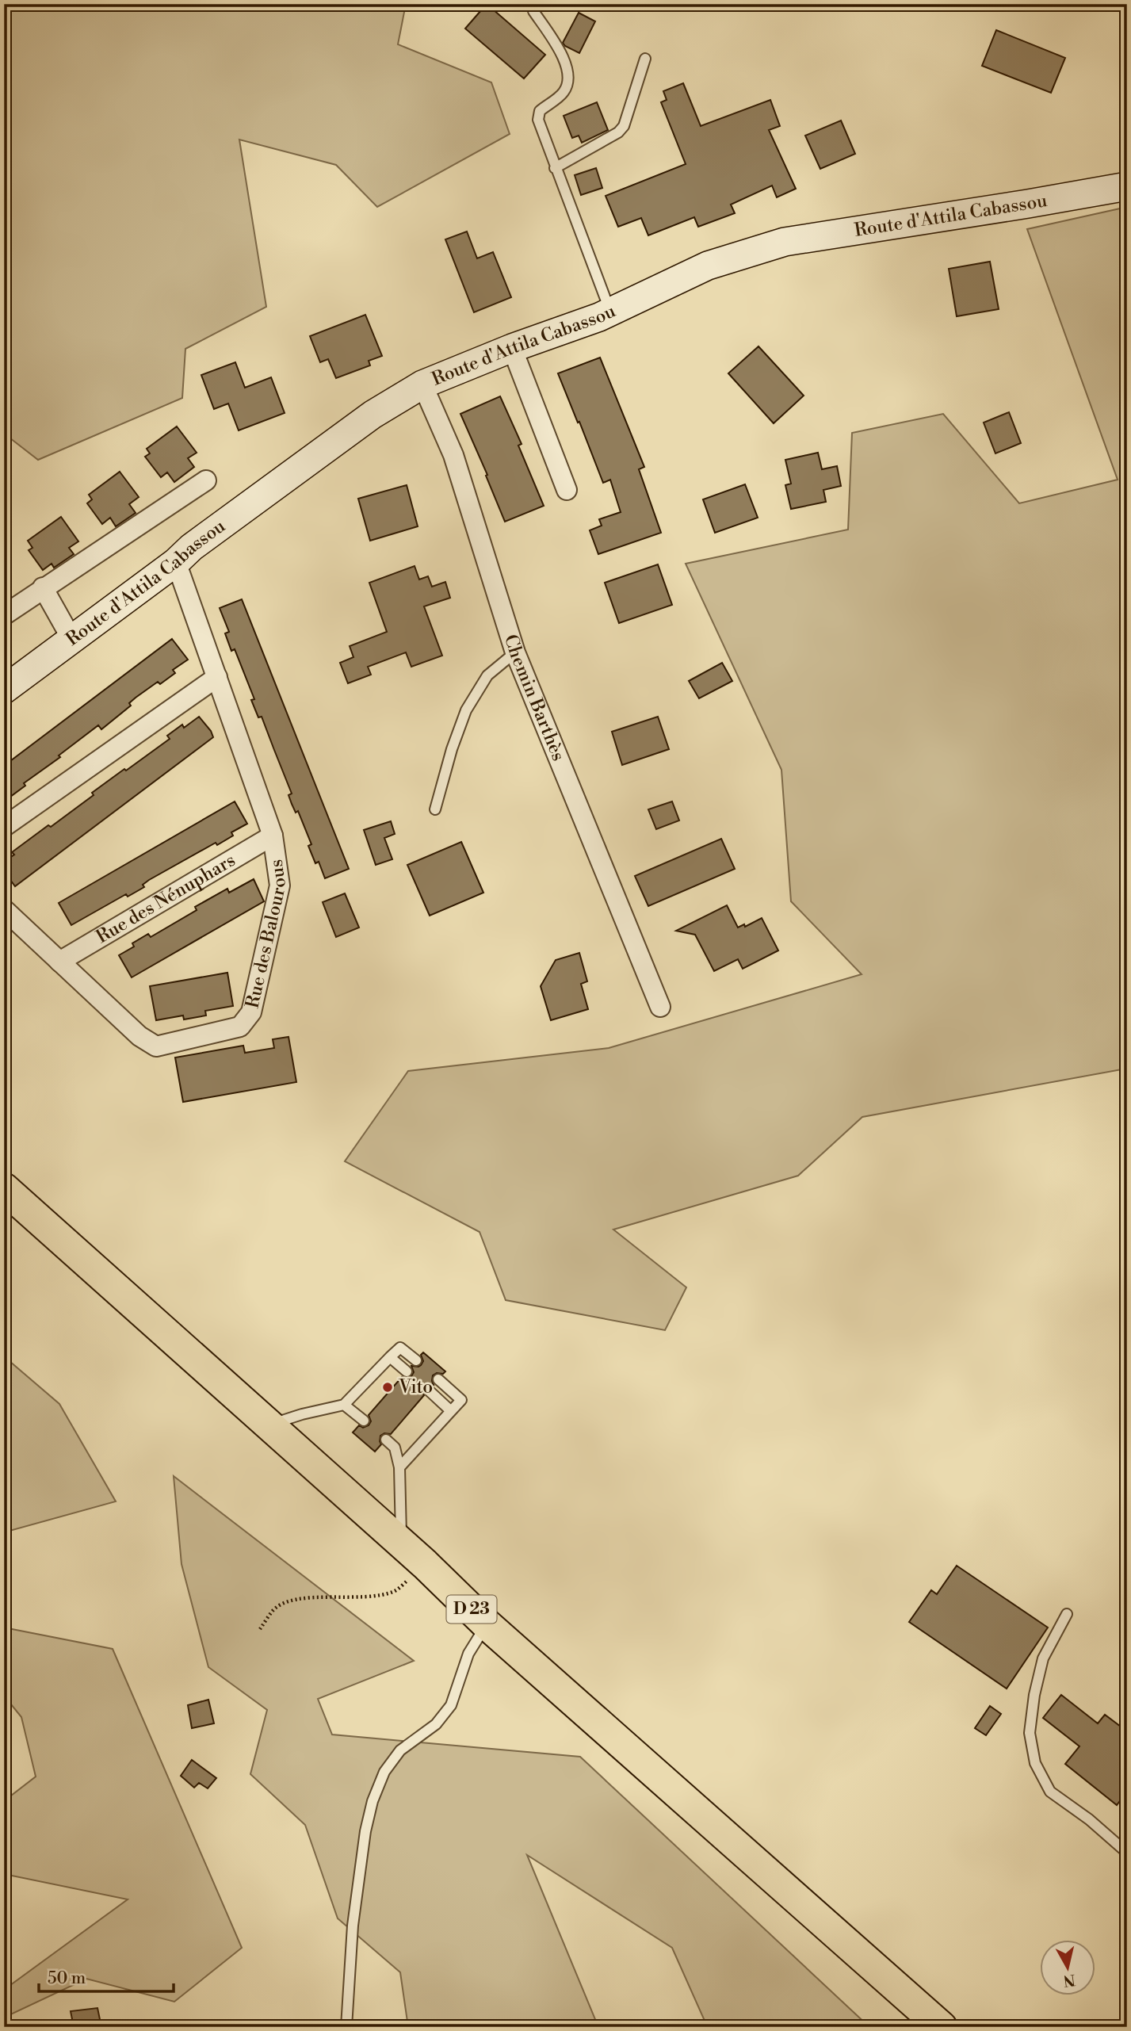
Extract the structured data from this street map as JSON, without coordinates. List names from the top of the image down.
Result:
{
  "streets": {
    "main road": ["Route d'Attila Cabassou", "D 23"],
    "street": ["Chemin Barthès", "Rue des Nénuphars", "Rue des Balourous"]
  },
  "crossings": [
    ["Route d'Attila Cabassou", "Chemin Barthès"],
    ["Route d'Attila Cabassou", "Rue des Balourous"],
    ["Rue des Nénuphars", "Rue des Balourous"]
  ],
  "places": ["Vito"],
  "scale_bar": "50 m",
  "north": "bottom"
}
